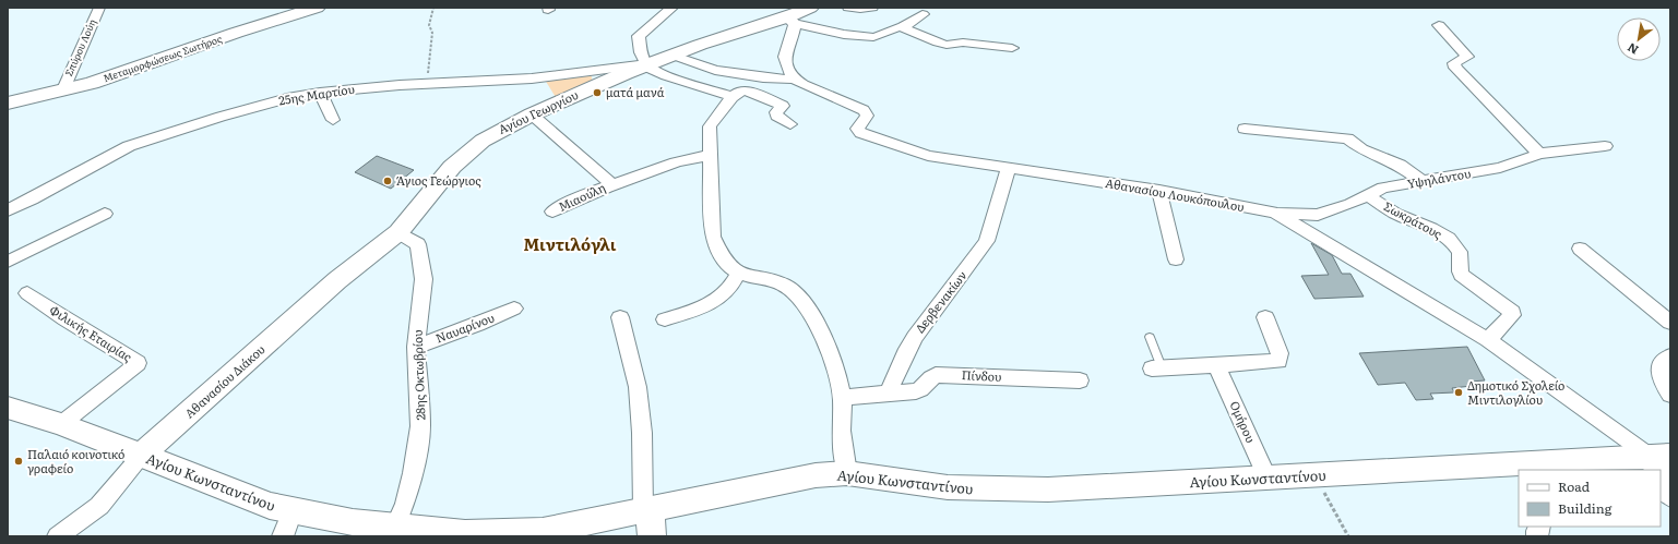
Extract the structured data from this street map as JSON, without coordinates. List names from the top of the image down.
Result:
{
  "streets": {
    "main road": [
      "Μεταμορφώσεως Σωτήρος",
      "Αγίου Γεωργίου",
      "Αθανασίου Διάκου",
      "Αγίου Κωνσταντίνου"
    ],
    "street": [
      "Σπύρου Λούη",
      "25ης Μαρτίου",
      "Υψηλάντου",
      "Αθανασίου Λουκόπουλου",
      "Μιαούλη",
      "Σωκράτους",
      "Δερβενακίων",
      "Ναυαρίνου",
      "Φιλικής Εταιρίας",
      "28ης Οκτωβρίου",
      "Πίνδου",
      "Ομήρου"
    ]
  },
  "crossings": [
    ["Σπύρου Λούη", "Μεταμορφώσεως Σωτήρος"],
    ["25ης Μαρτίου", "Αγίου Γεωργίου"],
    ["Αγίου Γεωργίου", "Αθανασίου Λουκόπουλου"],
    ["Αγίου Γεωργίου", "28ης Οκτωβρίου"],
    ["Αγίου Γεωργίου", "Αθανασίου Διάκου"],
    ["Υψηλάντου", "Αθανασίου Λουκόπουλου"],
    ["Υψηλάντου", "Σωκράτους"],
    ["Αθανασίου Λουκόπουλου", "Σωκράτους"],
    ["Αθανασίου Λουκόπουλου", "Δερβενακίων"],
    ["Αθανασίου Λουκόπουλου", "Αγίου Κωνσταντίνου"],
    ["Δερβενακίων", "Πίνδου"],
    ["Ναυαρίνου", "28ης Οκτωβρίου"],
    ["Φιλικής Εταιρίας", "Αγίου Κωνσταντίνου"],
    ["28ης Οκτωβρίου", "Αθανασίου Διάκου"],
    ["28ης Οκτωβρίου", "Αγίου Κωνσταντίνου"],
    ["Αθανασίου Διάκου", "Αγίου Κωνσταντίνου"],
    ["Ομήρου", "Αγίου Κωνσταντίνου"]
  ],
  "districts": ["Μιντιλόγλι"],
  "places": [
    "ματά μανά",
    "Άγιος Γεώργιος",
    "Δημοτικό Σχολείο Μιντιλογλίου",
    "Παλαιό κοινοτικό γραφείο"
  ],
  "legend": ["Road", "Building"],
  "north": "bottom left"
}
